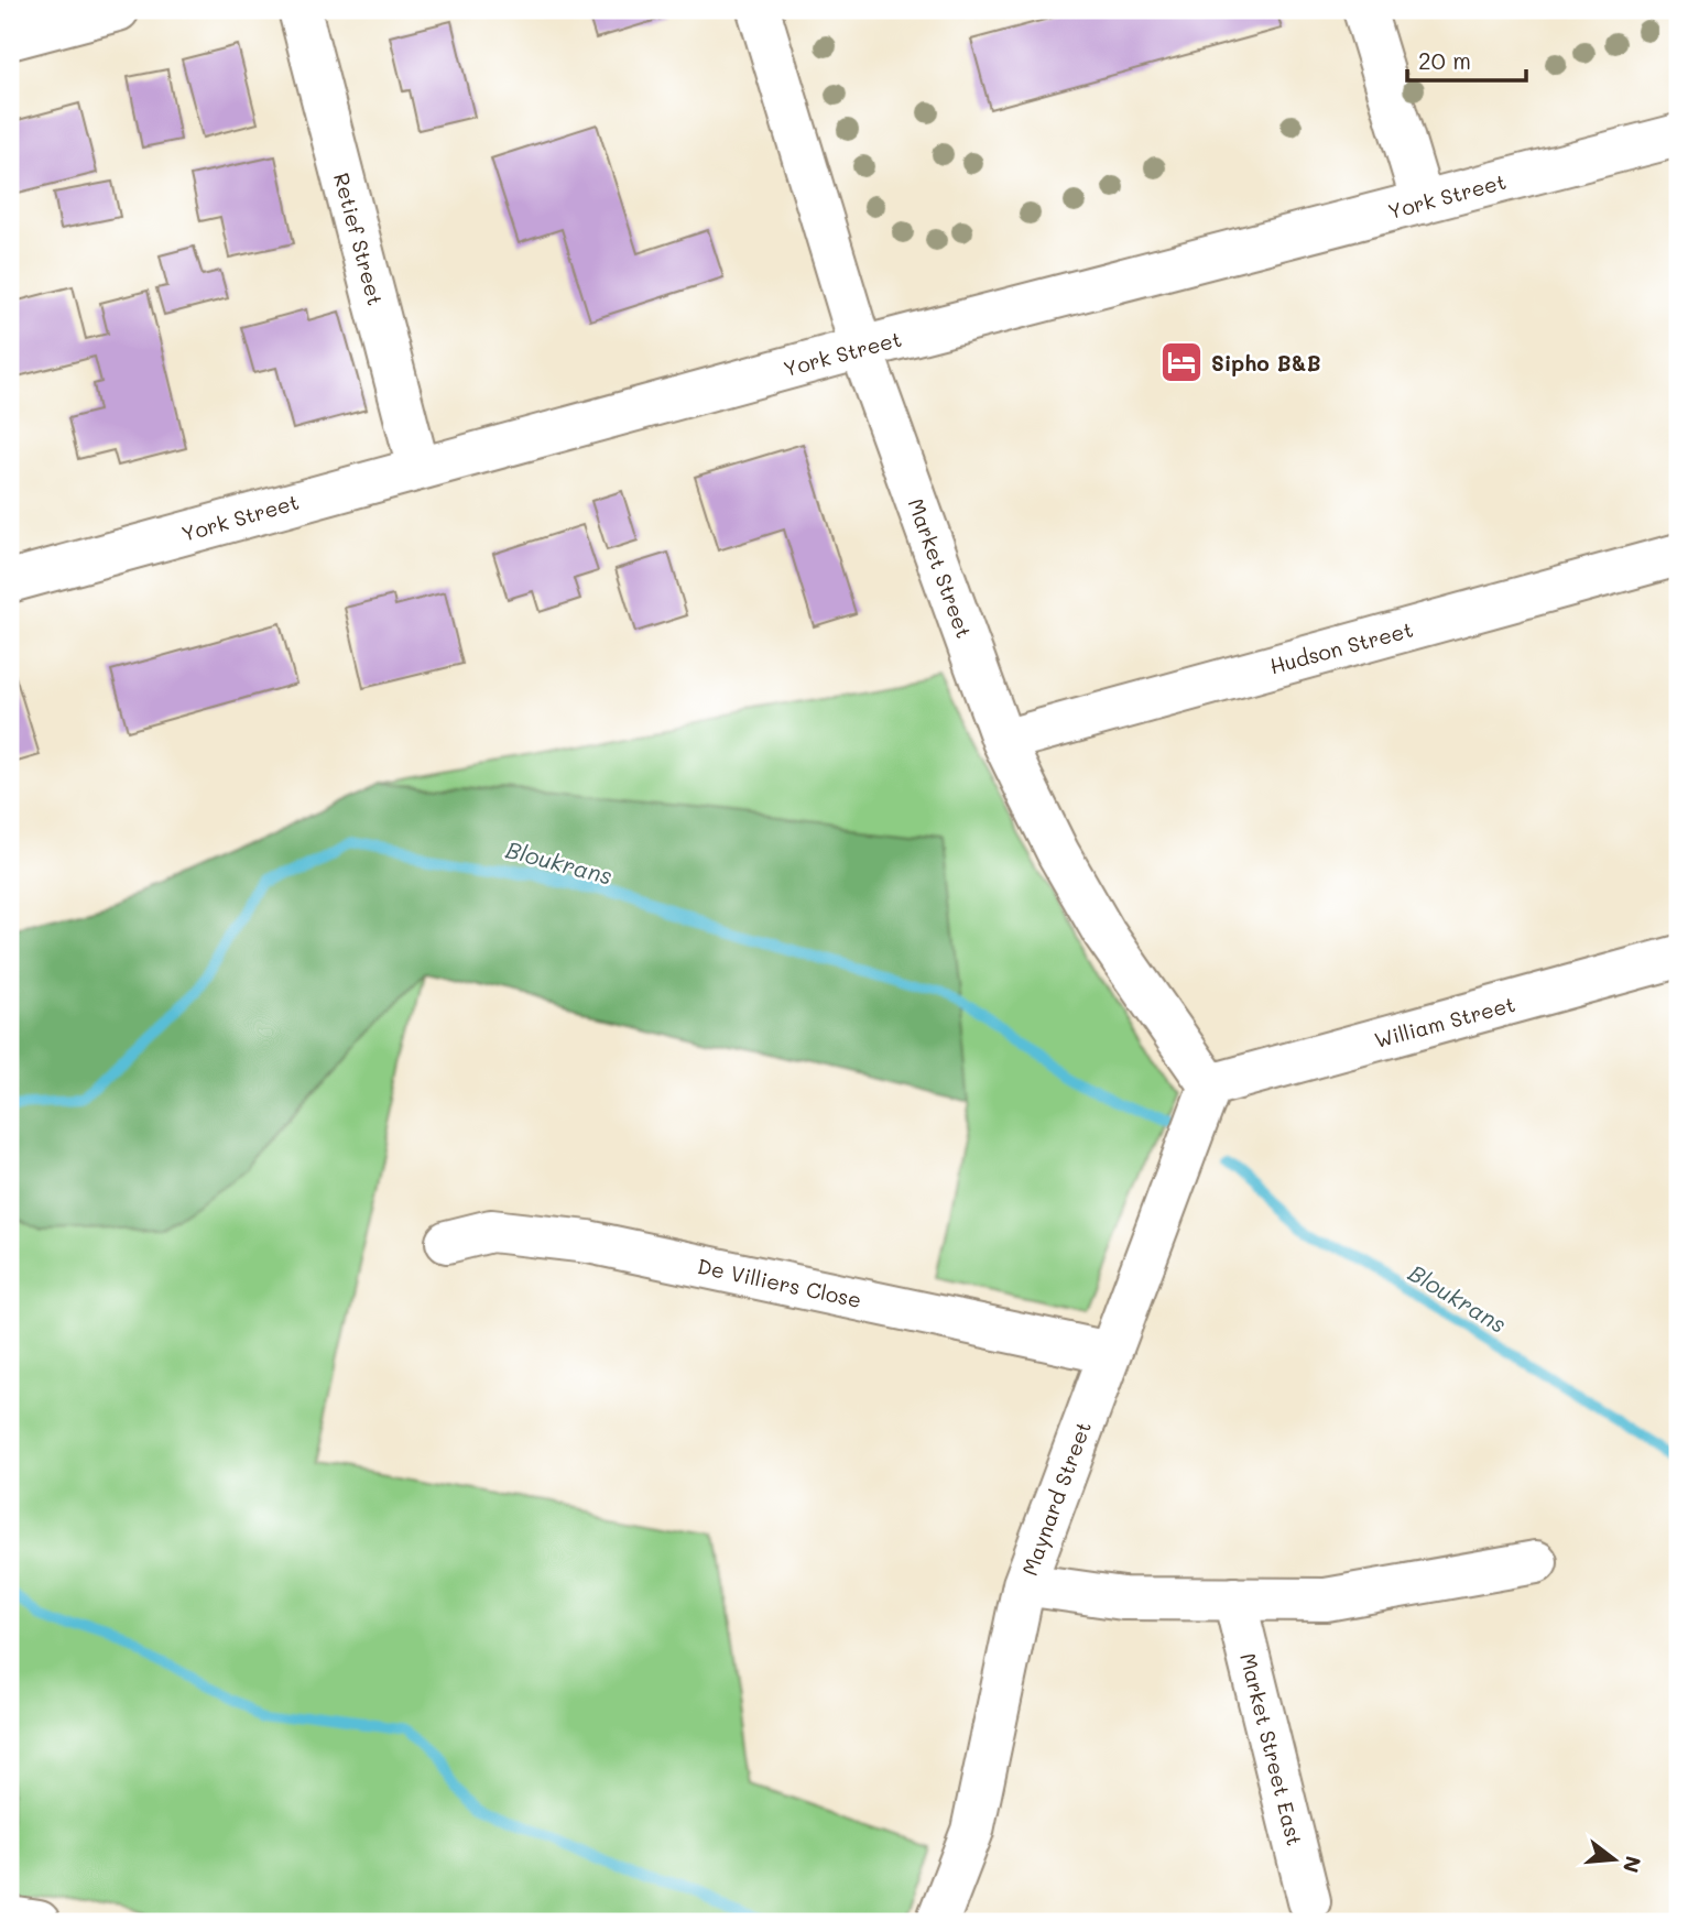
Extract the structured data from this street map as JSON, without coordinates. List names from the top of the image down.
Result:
{
  "streets": {
    "street": [
      "York Street",
      "Retief Street",
      "Market Street",
      "Hudson Street",
      "William Street",
      "De Villiers Close",
      "Maynard Street",
      "Market Street East"
    ]
  },
  "crossings": [
    ["York Street", "Retief Street"],
    ["York Street", "Market Street"],
    ["Market Street", "Hudson Street"],
    ["Market Street", "William Street"],
    ["Market Street", "Maynard Street"],
    ["William Street", "Maynard Street"],
    ["De Villiers Close", "Maynard Street"]
  ],
  "water": ["Bloukrans"],
  "places": {
    "hotel": ["Sipho B&B"]
  },
  "scale_bar": "20 m",
  "north": "right"
}
